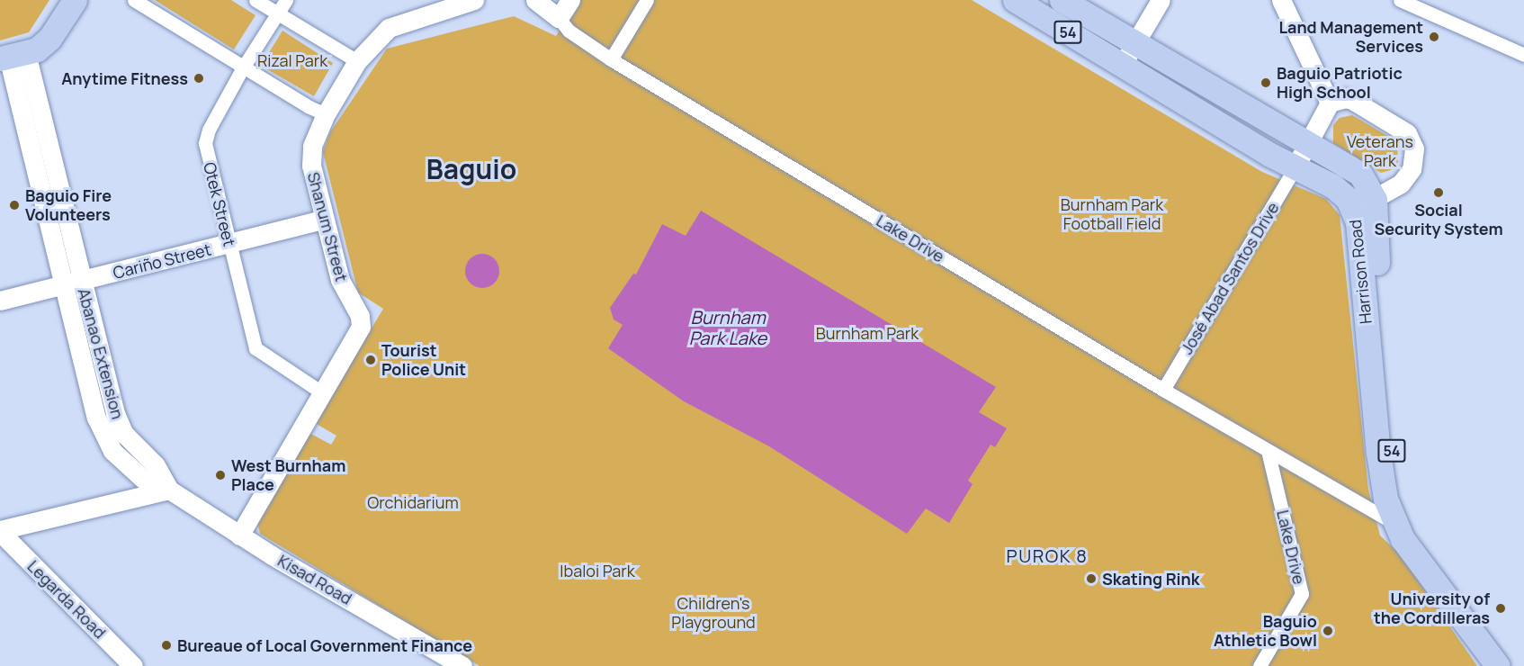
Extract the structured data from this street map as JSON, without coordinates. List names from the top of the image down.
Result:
{
  "streets": {
    "highway": ["54", "Harrison Road"],
    "street": [
      "Otek Street",
      "Shanum Street",
      "Lake Drive",
      "Cariño Street",
      "José Abad Santos Drive",
      "Abanao Extension",
      "Kisad Road",
      "Legarda Road"
    ]
  },
  "crossings": [
    ["Otek Street", "Shanum Street"],
    ["Otek Street", "Cariño Street"],
    ["Shanum Street", "Cariño Street"],
    ["Shanum Street", "Kisad Road"],
    ["Lake Drive", "Harrison Road"],
    ["Lake Drive", "José Abad Santos Drive"],
    ["Cariño Street", "Abanao Extension"],
    ["Harrison Road", "José Abad Santos Drive"],
    ["Abanao Extension", "Kisad Road"]
  ],
  "districts": ["Baguio", "PUROK 8"],
  "water": ["Burnham Park Lake"],
  "parks": [
    "Rizal Park",
    "Veterans Park",
    "Burnham Park Football Field",
    "Burnham Park",
    "Orchidarium",
    "Ibaloi Park",
    "Children's Playground"
  ],
  "places": [
    "Land Management Services",
    "Anytime Fitness",
    "Baguio Patriotic High School",
    "Social Security System",
    "Baguio Fire Volunteers",
    "Tourist Police Unit",
    "West Burnham Place",
    "Skating Rink",
    "University of the Cordilleras",
    "Baguio Athletic Bowl",
    "Bureaue of Local Government Finance"
  ]
}
